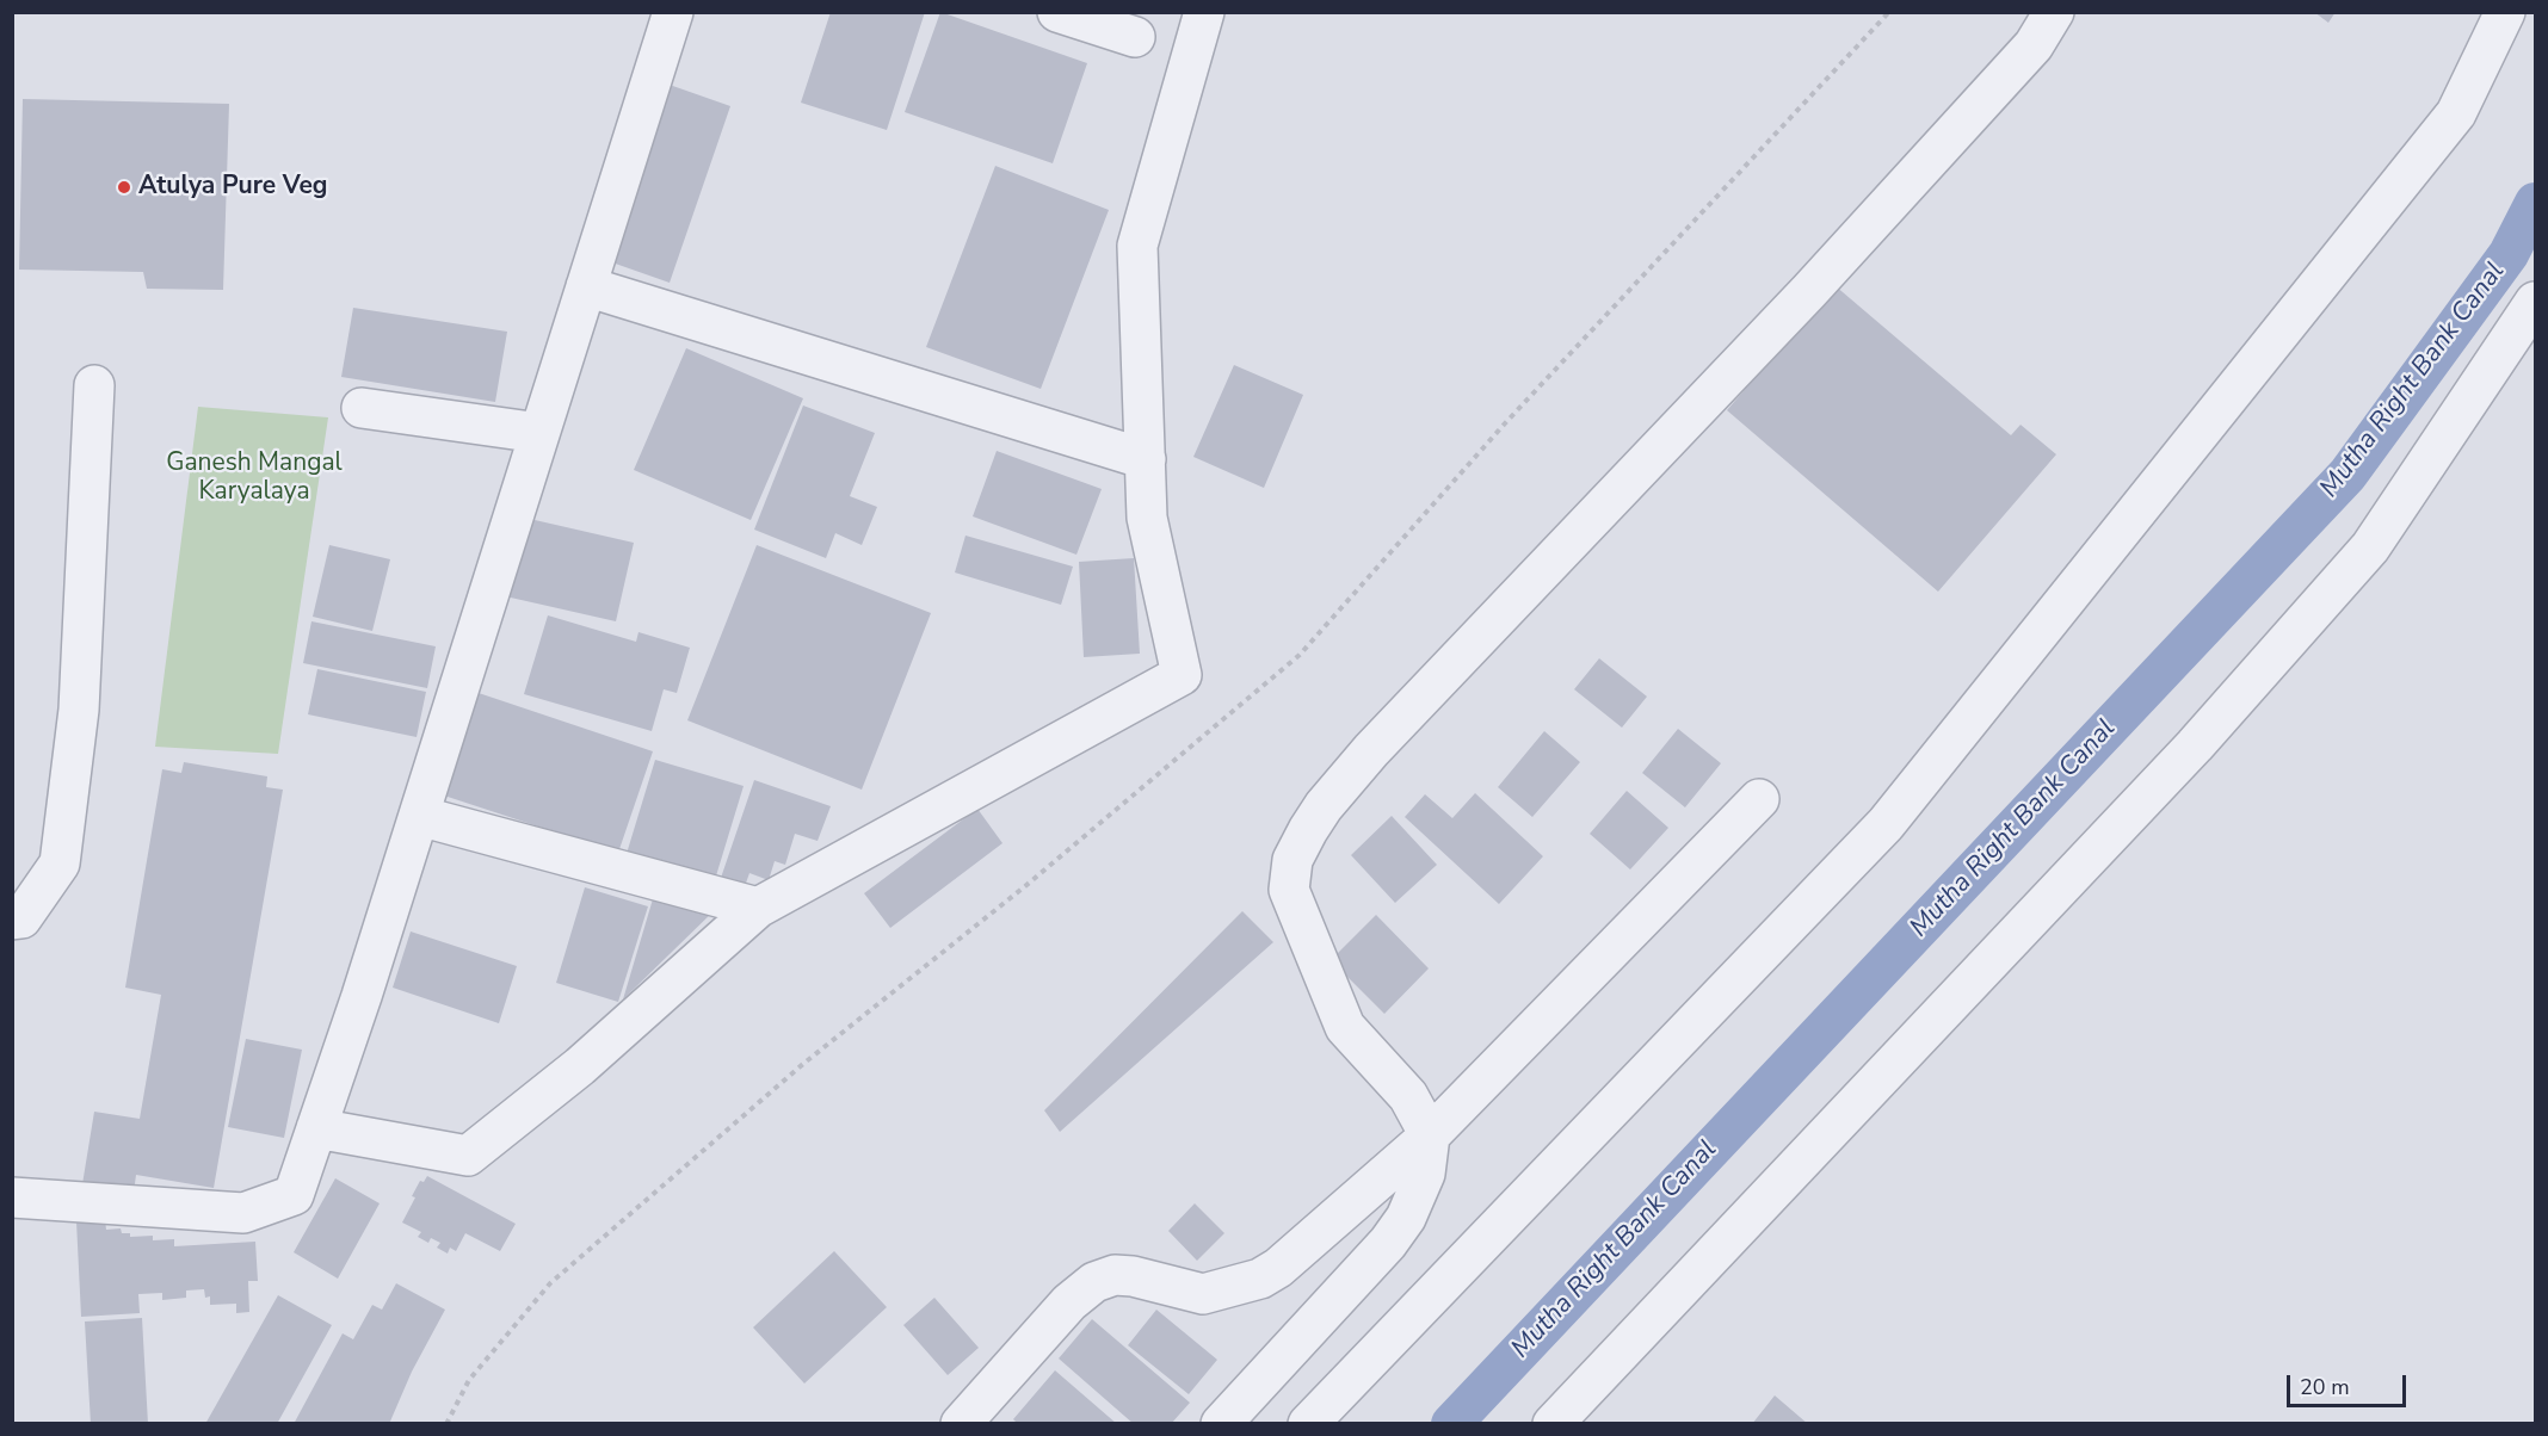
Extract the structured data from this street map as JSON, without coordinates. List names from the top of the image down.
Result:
{
  "water": ["Mutha Right Bank Canal"],
  "parks": ["Ganesh Mangal Karyalaya"],
  "places": ["Atulya Pure Veg"],
  "scale_bar": "20 m"
}
